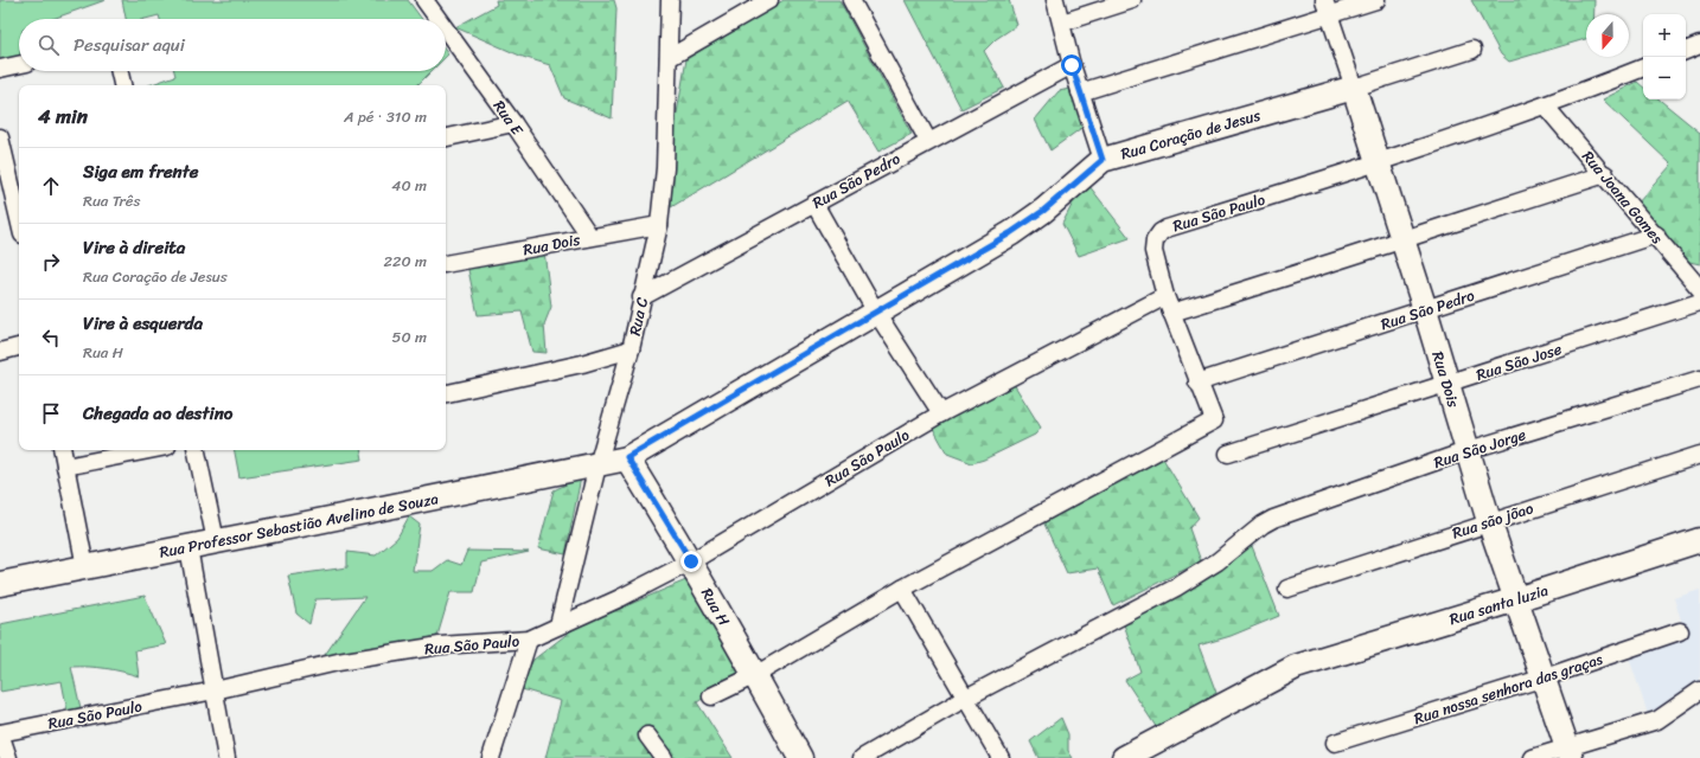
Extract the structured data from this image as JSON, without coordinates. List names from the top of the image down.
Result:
{
  "streets": {
    "main road": [
      "Rua Coração de Jesus",
      "Rua Dois",
      "Rua Professor Sebastião Avelino de Souza",
      "Rua santa luzia",
      "Rua H"
    ],
    "street": [
      "Rua E",
      "Rua São Pedro",
      "Rua Joana Gomes",
      "Rua São Paulo",
      "Rua C",
      "Rua São Jose",
      "Rua São Jorge",
      "Rua são jõao",
      "Rua nossa senhora das graças"
    ]
  },
  "crossings": [
    ["Rua E", "Rua Dois"],
    ["Rua Coração de Jesus", "Rua Dois"],
    ["Rua Coração de Jesus", "Rua Professor Sebastião Avelino de Souza"],
    ["Rua Coração de Jesus", "Rua H"],
    ["Rua São Pedro", "Rua Joana Gomes"],
    ["Rua São Pedro", "Rua Dois"],
    ["Rua São Pedro", "Rua C"],
    ["Rua Joana Gomes", "Rua São Paulo"],
    ["Rua São Paulo", "Rua Dois"],
    ["Rua São Paulo", "Rua C"],
    ["Rua São Paulo", "Rua H"],
    ["Rua Dois", "Rua C"],
    ["Rua Dois", "Rua São Jose"],
    ["Rua Dois", "Rua São Jorge"],
    ["Rua Dois", "Rua são jõao"],
    ["Rua Dois", "Rua santa luzia"],
    ["Rua Dois", "Rua nossa senhora das graças"],
    ["Rua C", "Rua Professor Sebastião Avelino de Souza"],
    ["Rua Professor Sebastião Avelino de Souza", "Rua H"]
  ],
  "north": "bottom",
  "page": {
    "map_buttons": ["+", "−"],
    "search": "Pesquisar aqui",
    "heading": ["4 min", "A pé · 310 m"],
    "list": [
      ["Siga em frente", "Rua Três", "40 m"],
      ["Vire à direita", "Rua Coração de Jesus", "220 m"],
      ["Vire à esquerda", "Rua H", "50 m"],
      "Chegada ao destino"
    ]
  }
}
